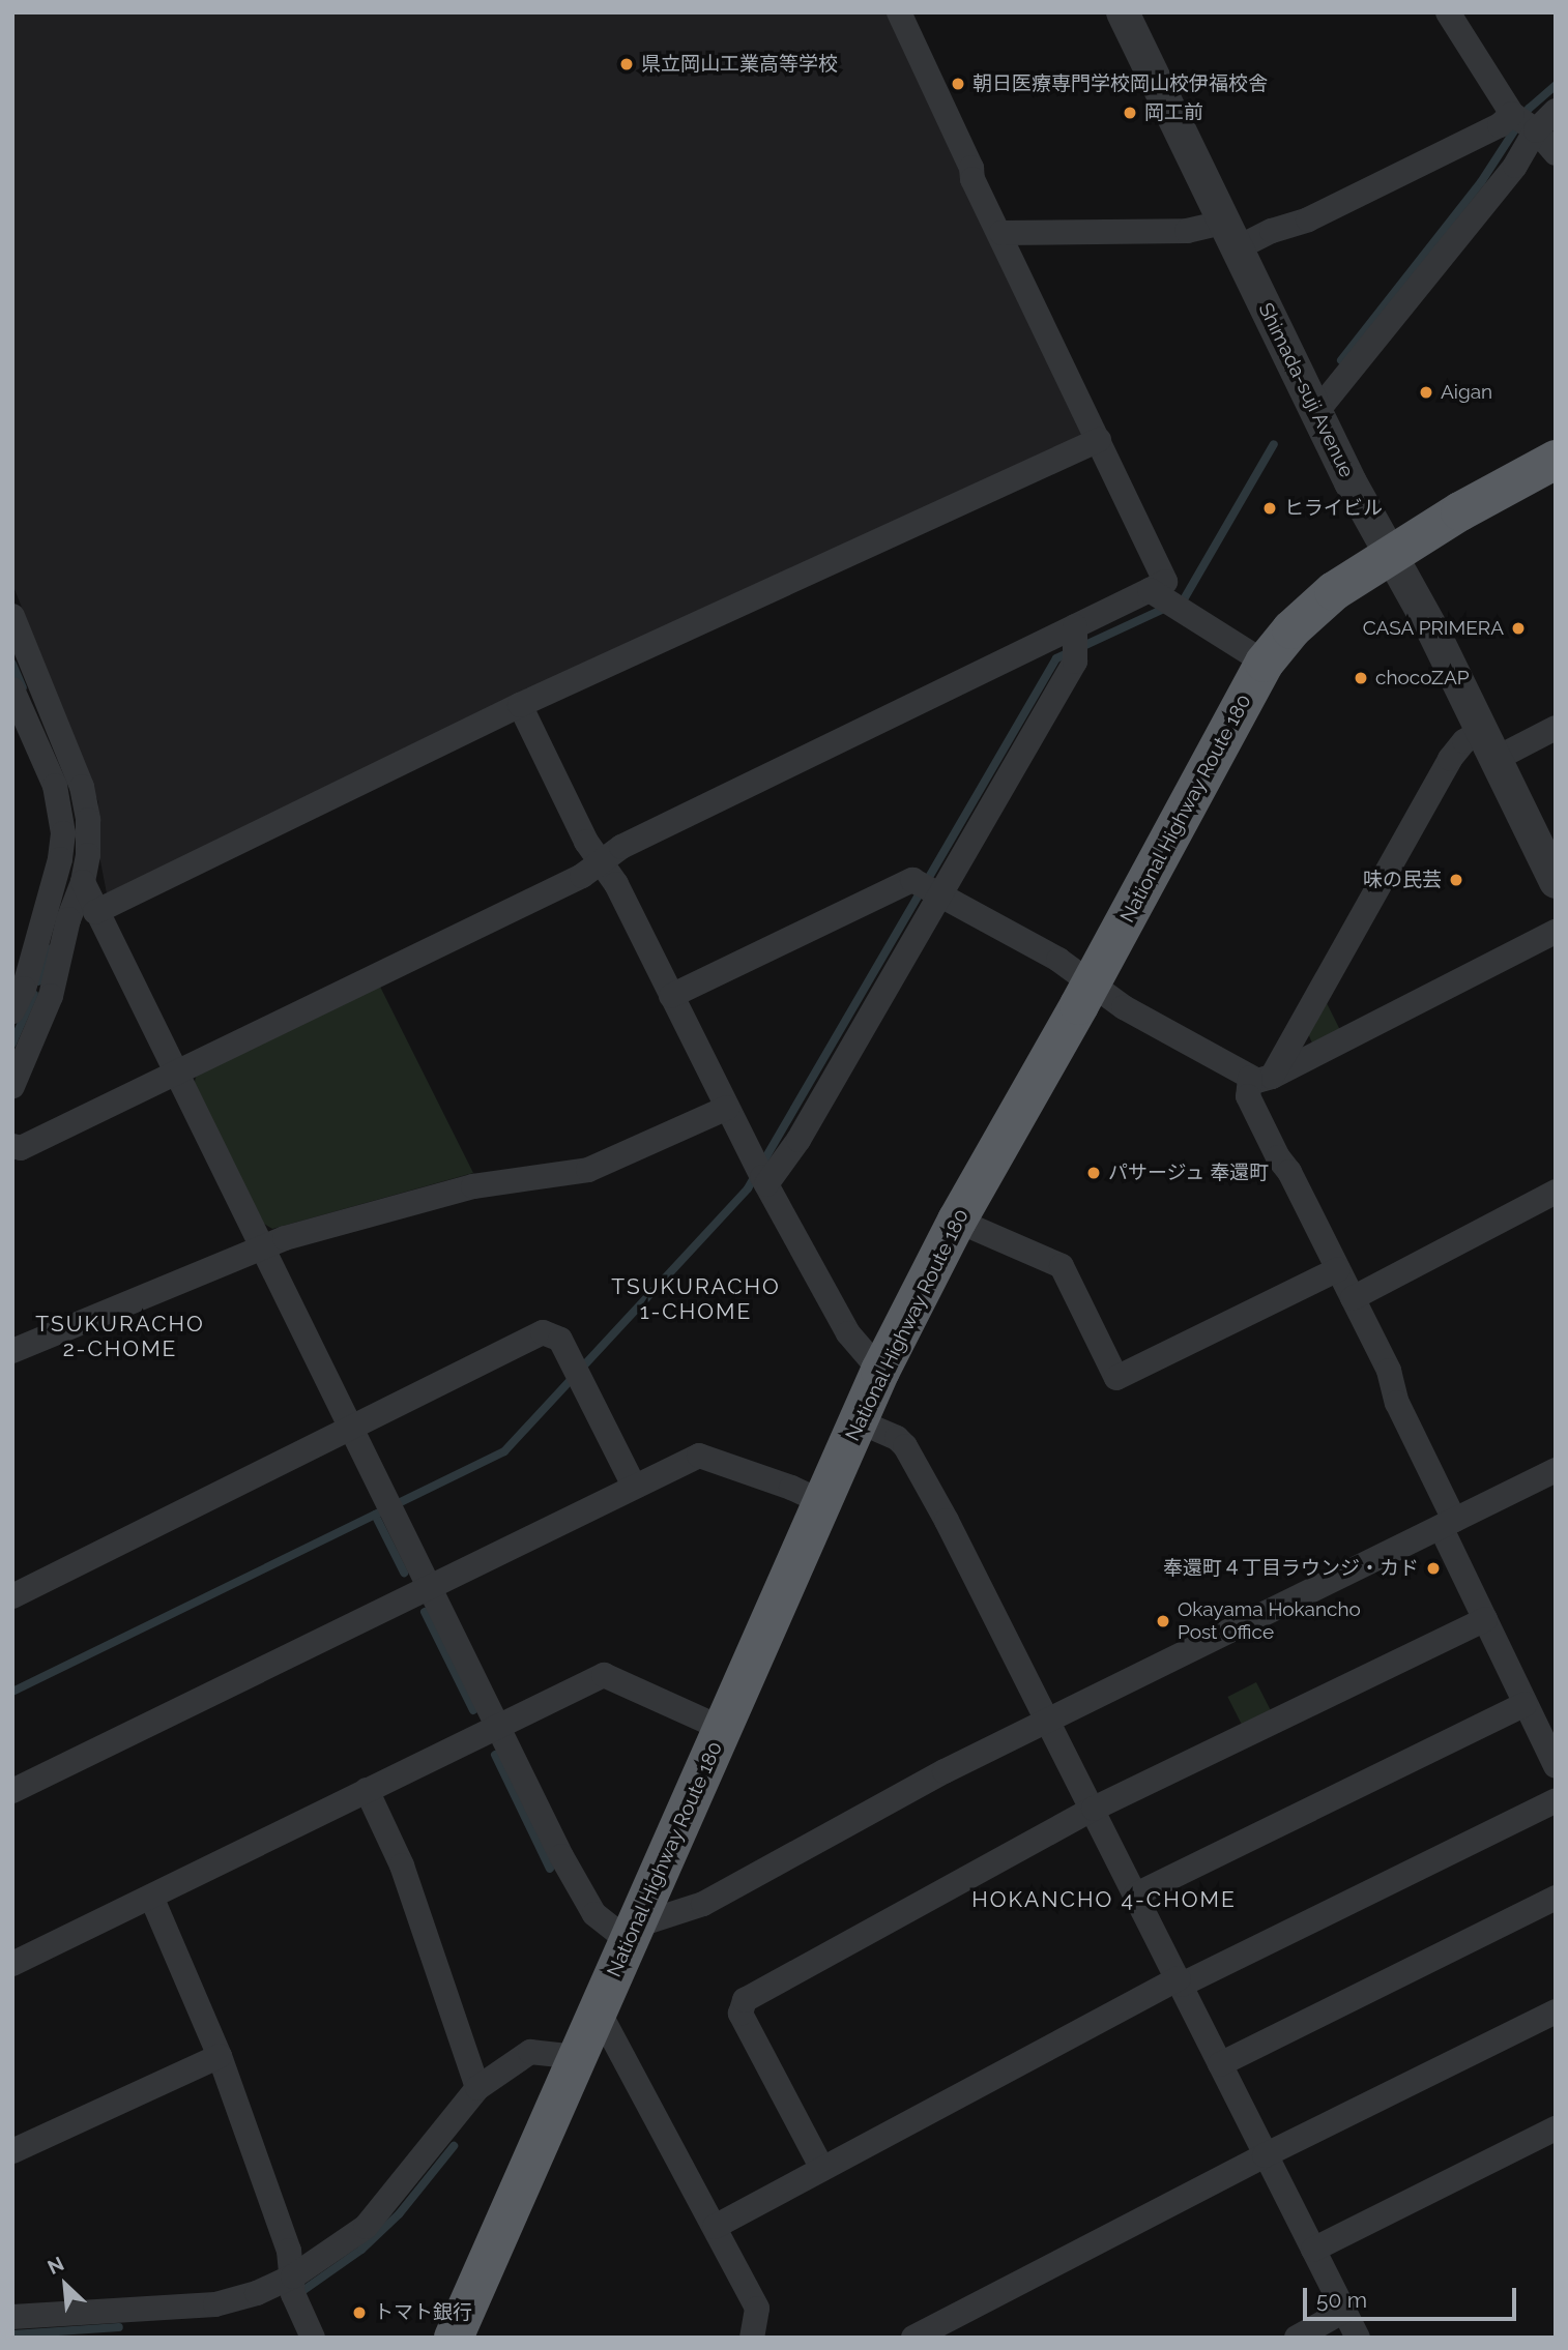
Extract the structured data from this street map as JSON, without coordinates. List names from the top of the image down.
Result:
{
  "streets": {
    "highway": ["National Highway Route 180"],
    "street": ["Shimada-suji Avenue"]
  },
  "crossings": [
    ["Shimada-suji Avenue", "National Highway Route 180"]
  ],
  "districts": ["TSUKURACHO 1-CHOME", "TSUKURACHO 2-CHOME", "HOKANCHO 4-CHOME"],
  "places": [
    "県立岡山工業高等学校",
    "朝日医療専門学校岡山校伊福校舎",
    "岡工前",
    "Aigan",
    "ヒライビル",
    "CASA PRIMERA",
    "chocoZAP",
    "味の民芸",
    "パサージュ 奉還町",
    "奉還町４丁目ラウンジ・カド",
    "Okayama Hokancho Post Office",
    "トマト銀行"
  ],
  "scale_bar": "50 m",
  "north": "top left"
}
